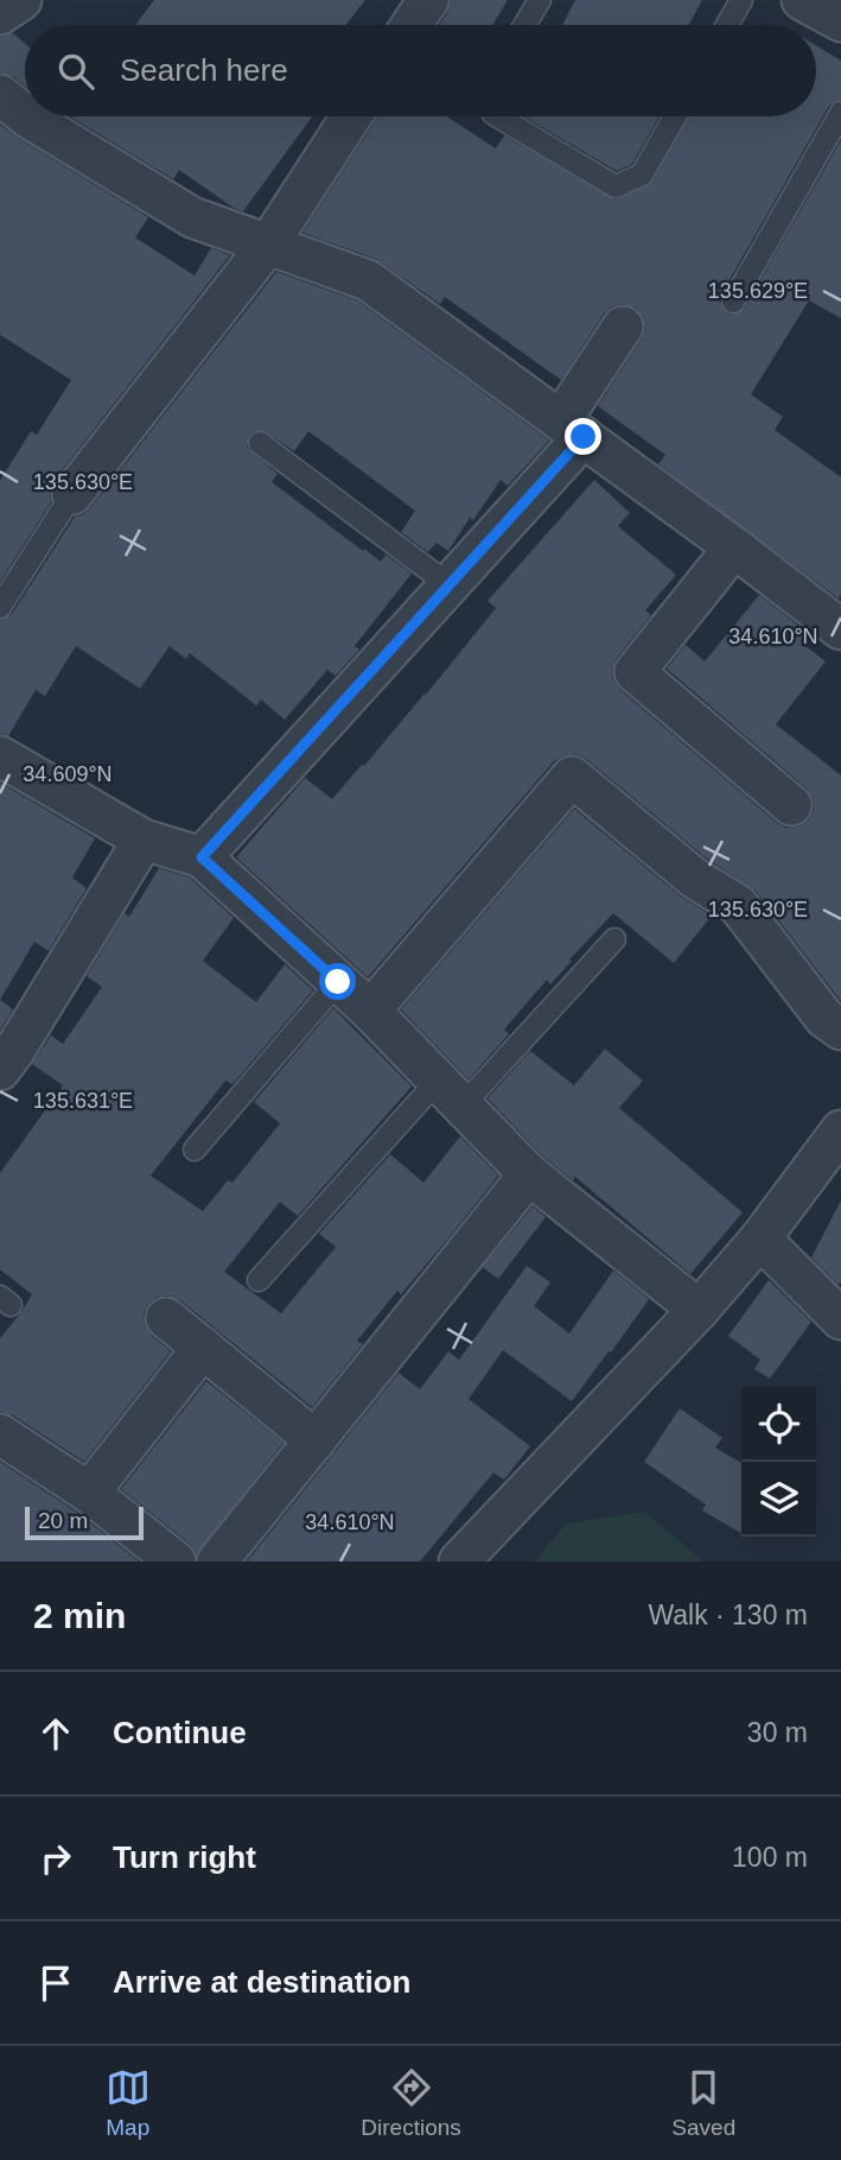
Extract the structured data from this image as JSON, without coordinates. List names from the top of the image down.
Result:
{
  "scale_bar": "20 m",
  "page": {
    "search": "Search here",
    "scale": "20 m",
    "heading": ["2 min", "Walk · 130 m"],
    "list": [
      ["Continue", "30 m"],
      ["Turn right", "100 m"],
      "Arrive at destination"
    ],
    "nav": ["Map", "Directions", "Saved"]
  },
  "coordinates": [
    "135.629°E",
    "135.630°E",
    "34.610°N",
    "34.609°N",
    "135.631°E"
  ]
}
